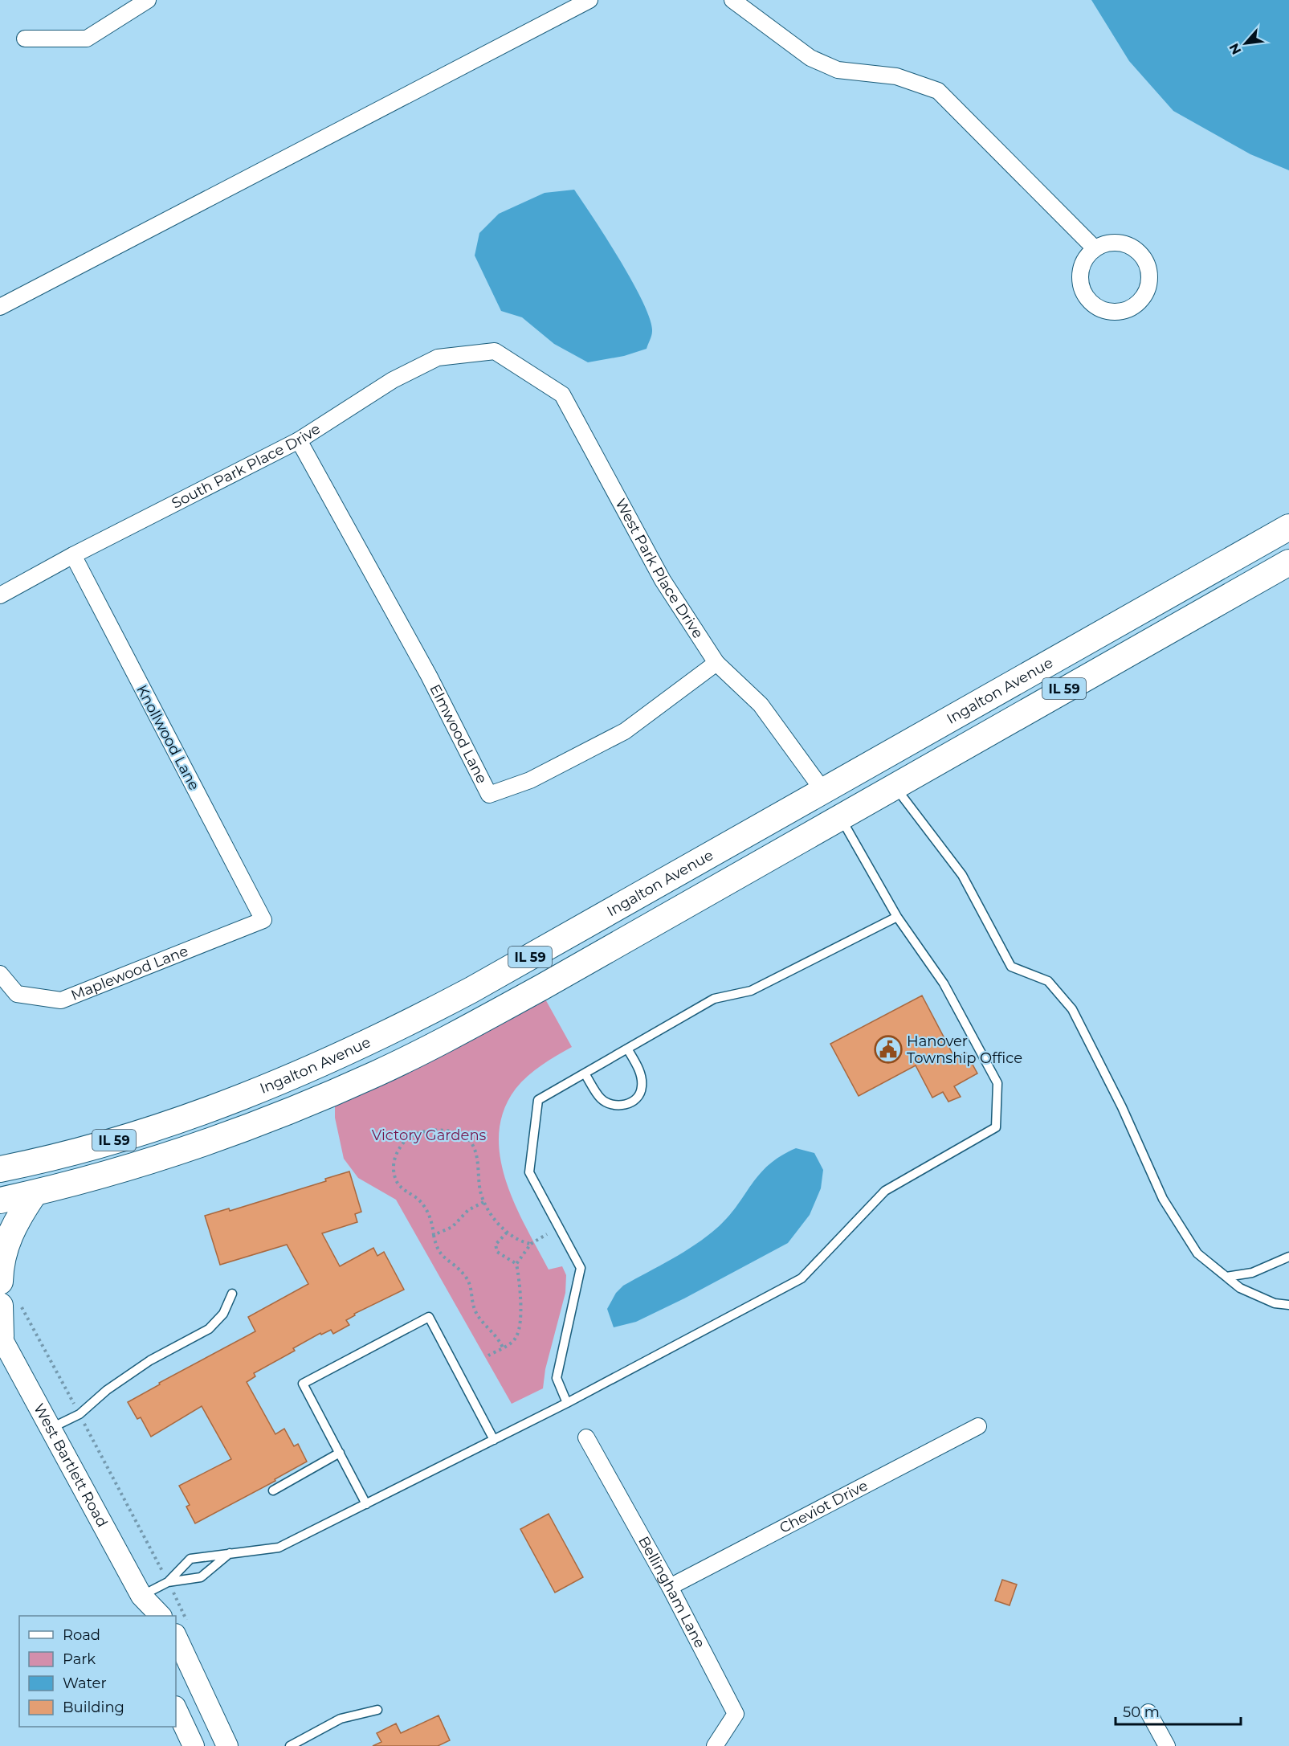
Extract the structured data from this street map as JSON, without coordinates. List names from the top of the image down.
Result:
{
  "streets": {
    "main road": ["IL 59", "Ingalton Avenue"],
    "street": [
      "South Park Place Drive",
      "West Park Place Drive",
      "Elmwood Lane",
      "Knollwood Lane",
      "Maplewood Lane",
      "West Bartlett Road",
      "Cheviot Drive",
      "Bellingham Lane"
    ]
  },
  "crossings": [
    ["South Park Place Drive", "West Park Place Drive"],
    ["South Park Place Drive", "Elmwood Lane"],
    ["South Park Place Drive", "Knollwood Lane"],
    ["West Park Place Drive", "Ingalton Avenue"],
    ["West Park Place Drive", "Elmwood Lane"],
    ["Knollwood Lane", "Maplewood Lane"],
    ["Cheviot Drive", "Bellingham Lane"]
  ],
  "parks": ["Victory Gardens"],
  "places": {
    "public building": ["Hanover Township Office"]
  },
  "legend": [
    "Road",
    "Park",
    "Water",
    "Building"
  ],
  "scale_bar": "50 m",
  "north": "bottom left"
}
